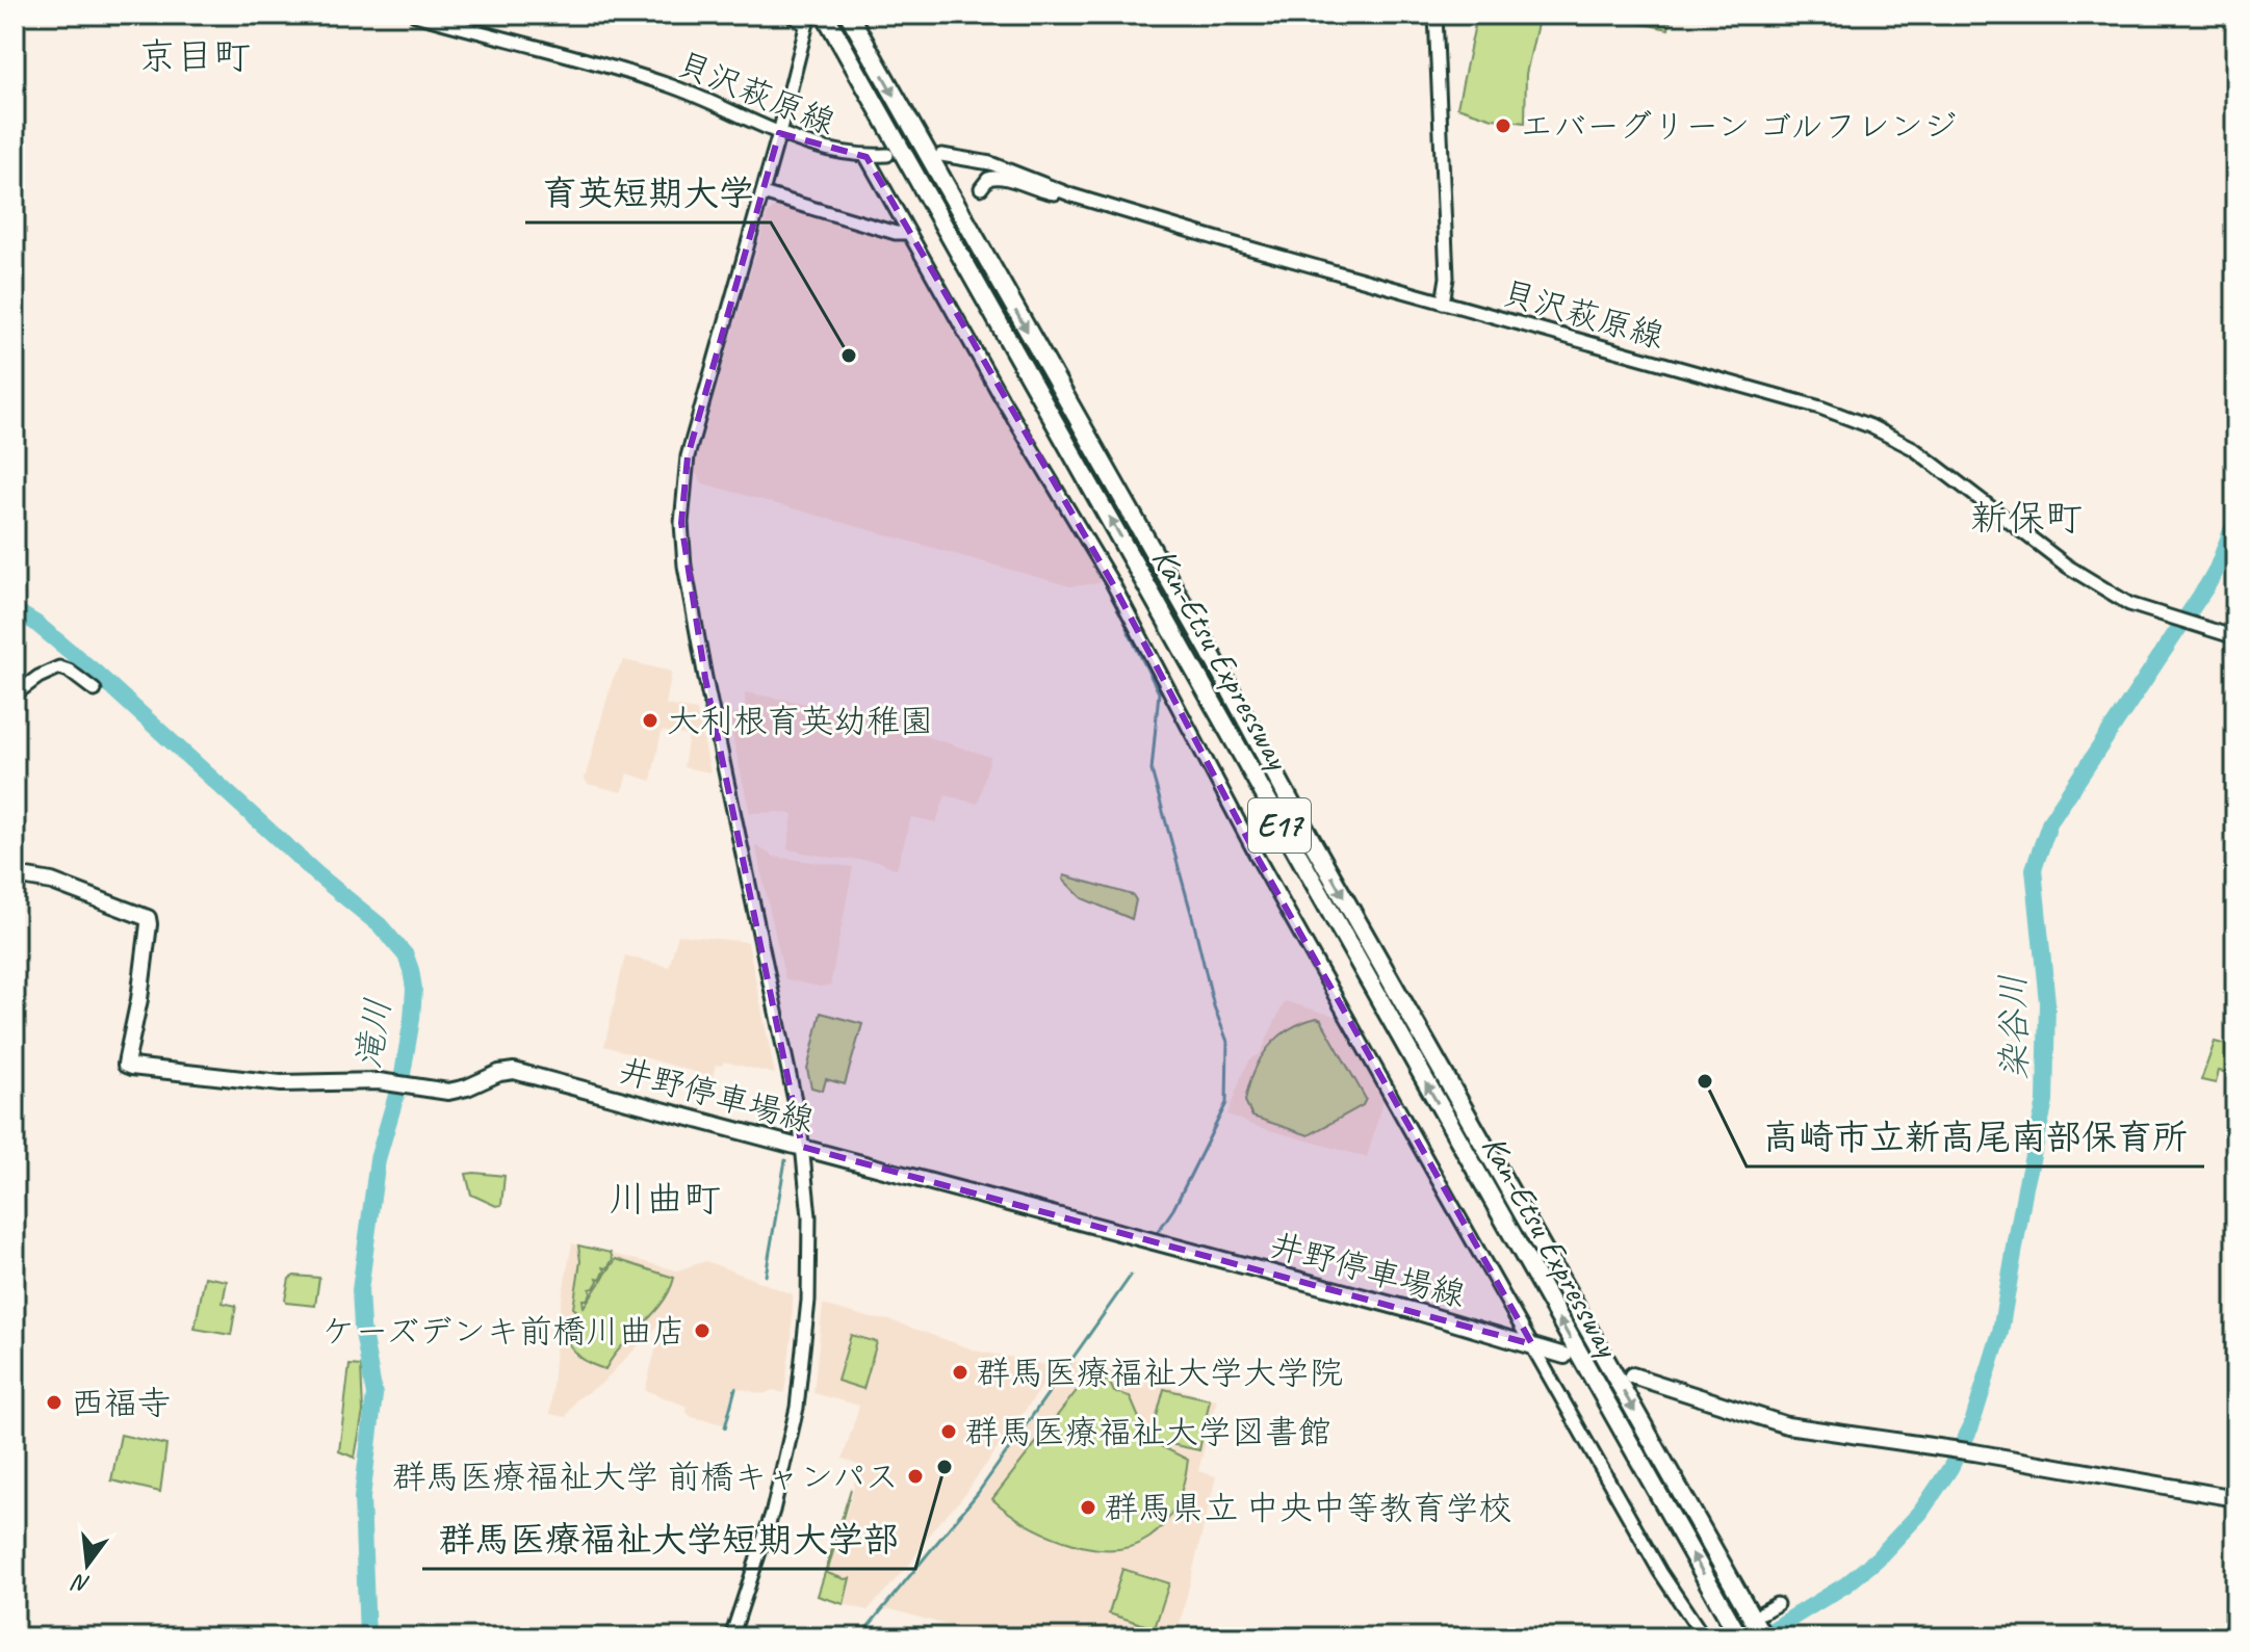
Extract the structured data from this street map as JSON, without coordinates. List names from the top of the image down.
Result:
{
  "streets": {
    "highway": ["Kan-Etsu Expressway", "E17"],
    "main road": ["井野停車場線"],
    "street": ["貝沢萩原線"]
  },
  "districts": ["京目町", "新保町", "川曲町"],
  "water": ["染谷川", "滝川"],
  "places": [
    "エバーグリーン ゴルフレンジ",
    "育英短期大学",
    "大利根育英幼稚園",
    "高崎市立新高尾南部保育所",
    "ケーズデンキ前橋川曲店",
    "群馬医療福祉大学大学院",
    "西福寺",
    "群馬医療福祉大学図書館",
    "群馬医療福祉大学短期大学部",
    "群馬医療福祉大学 前橋キャンパス",
    "群馬県立 中央中等教育学校"
  ],
  "north": "bottom"
}
